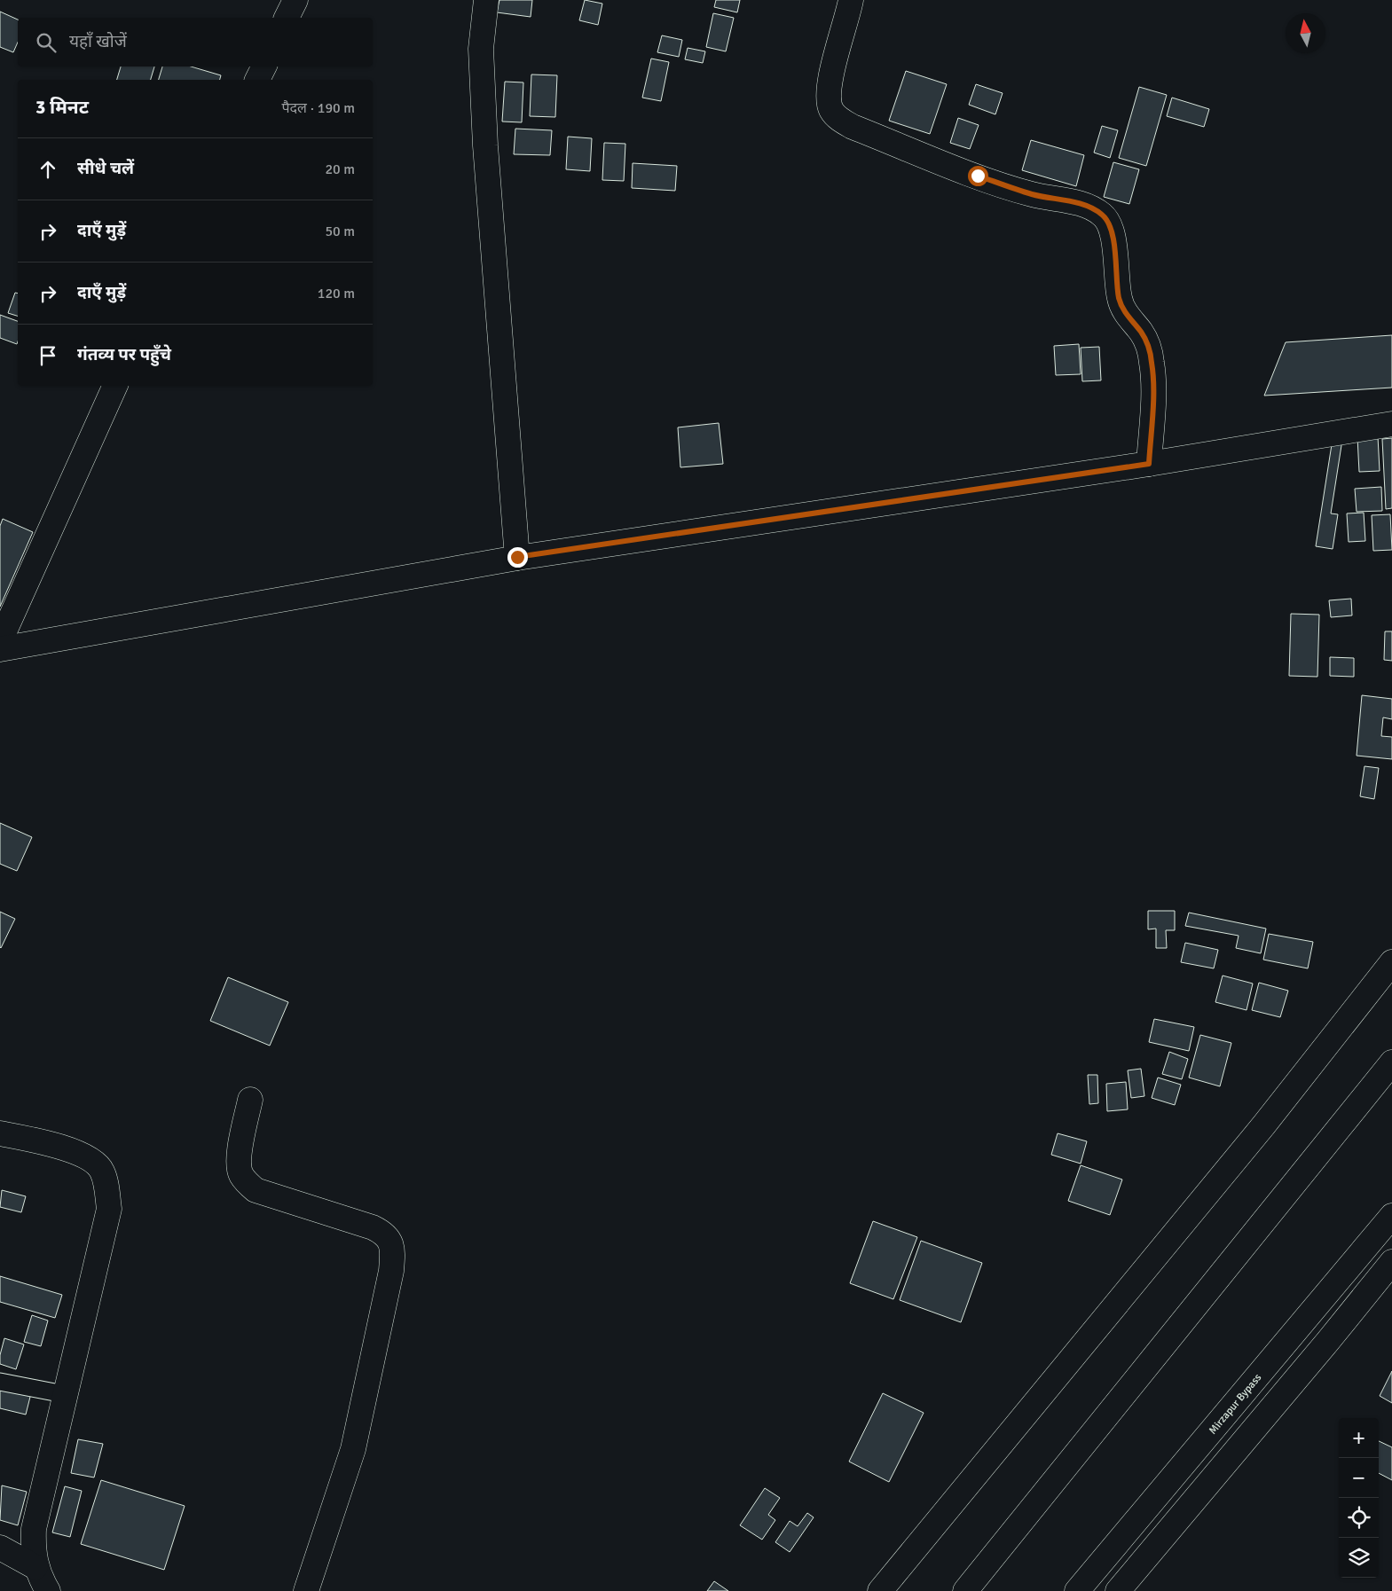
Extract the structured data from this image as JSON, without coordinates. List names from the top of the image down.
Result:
{
  "streets": {
    "main road": ["Mirzapur Bypass"]
  },
  "north": "top",
  "page": {
    "search": "यहाँ खोजें",
    "heading": ["3 मिनट", "पैदल · 190 m"],
    "list": [
      ["सीधे चलें", "20 m"],
      ["दाएँ मुड़ें", "50 m"],
      ["दाएँ मुड़ें", "120 m"],
      "गंतव्य पर पहुँचे"
    ],
    "map_buttons": ["+", "−"]
  }
}
